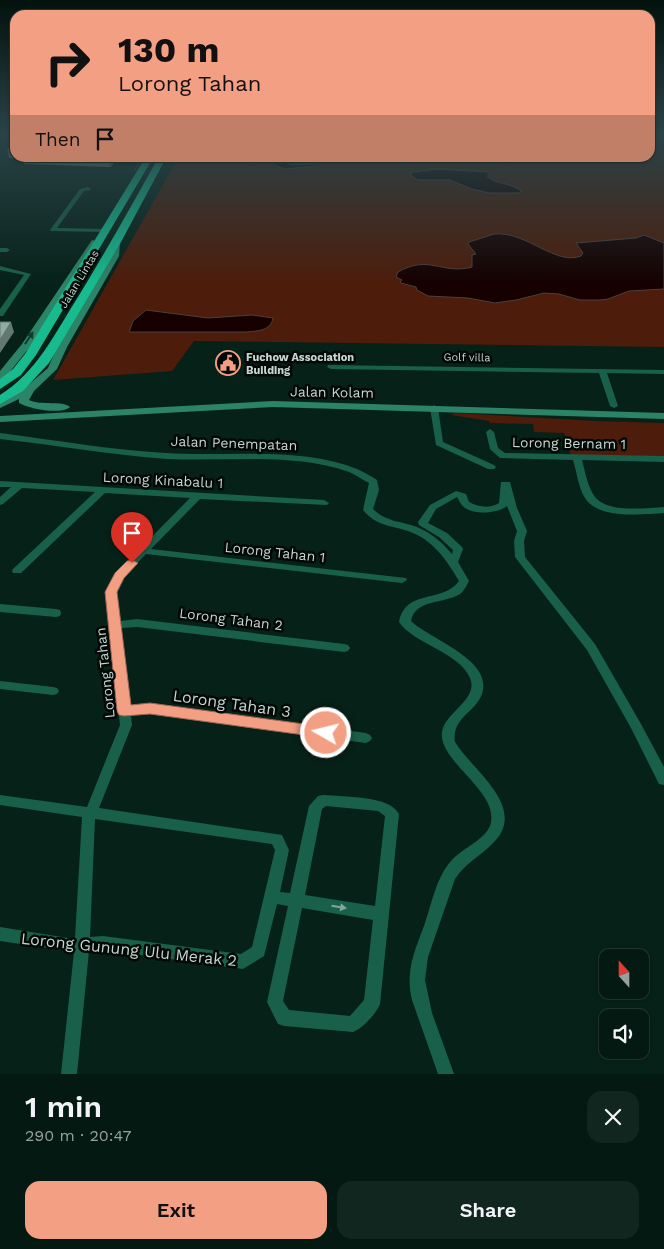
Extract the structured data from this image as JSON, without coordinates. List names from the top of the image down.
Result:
{
  "streets": {
    "highway": ["Jalan Lintas"],
    "main road": ["Jalan Kolam"],
    "street": [
      "Golf villa",
      "Jalan Penempatan",
      "Lorong Bernam 1",
      "Lorong Kinabalu 1",
      "Lorong Tahan 1",
      "Lorong Tahan 2",
      "Lorong Tahan",
      "Lorong Tahan 3",
      "Lorong Gunung Ulu Merak 2"
    ]
  },
  "crossings": [
    ["Lorong Kinabalu 1", "Lorong Tahan"],
    ["Lorong Tahan 1", "Lorong Tahan"],
    ["Lorong Tahan 2", "Lorong Tahan"],
    ["Lorong Tahan", "Lorong Tahan 3"],
    ["Lorong Tahan", "Lorong Gunung Ulu Merak 2"]
  ],
  "places": {
    "public building": ["Fuchow Association Building"]
  },
  "north": "top",
  "page": {
    "turn": ["130 m", "Lorong Tahan"],
    "then": "Then",
    "heading": ["1 min", "290 m · 20:47"],
    "buttons": ["Exit", "Share"]
  }
}
